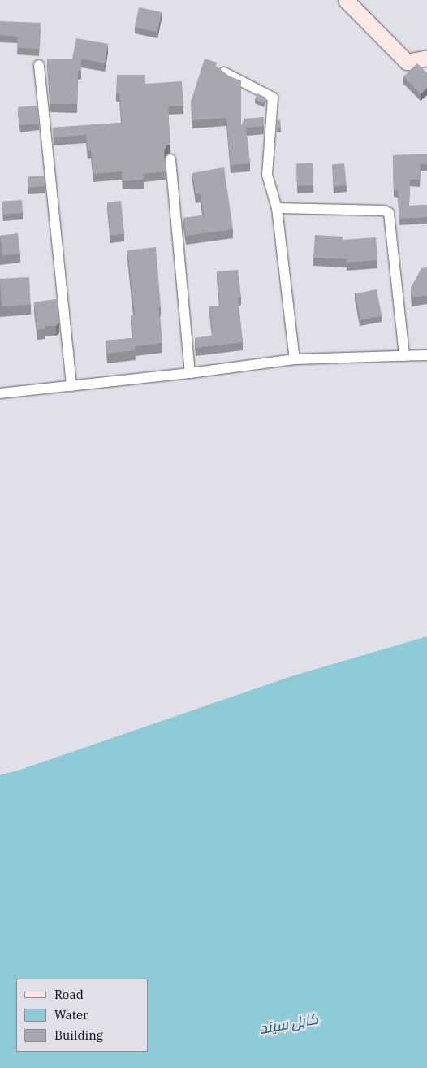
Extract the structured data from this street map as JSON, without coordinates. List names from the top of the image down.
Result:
{
  "water": ["کابل سيند"],
  "legend": ["Road", "Water", "Building"]
}
